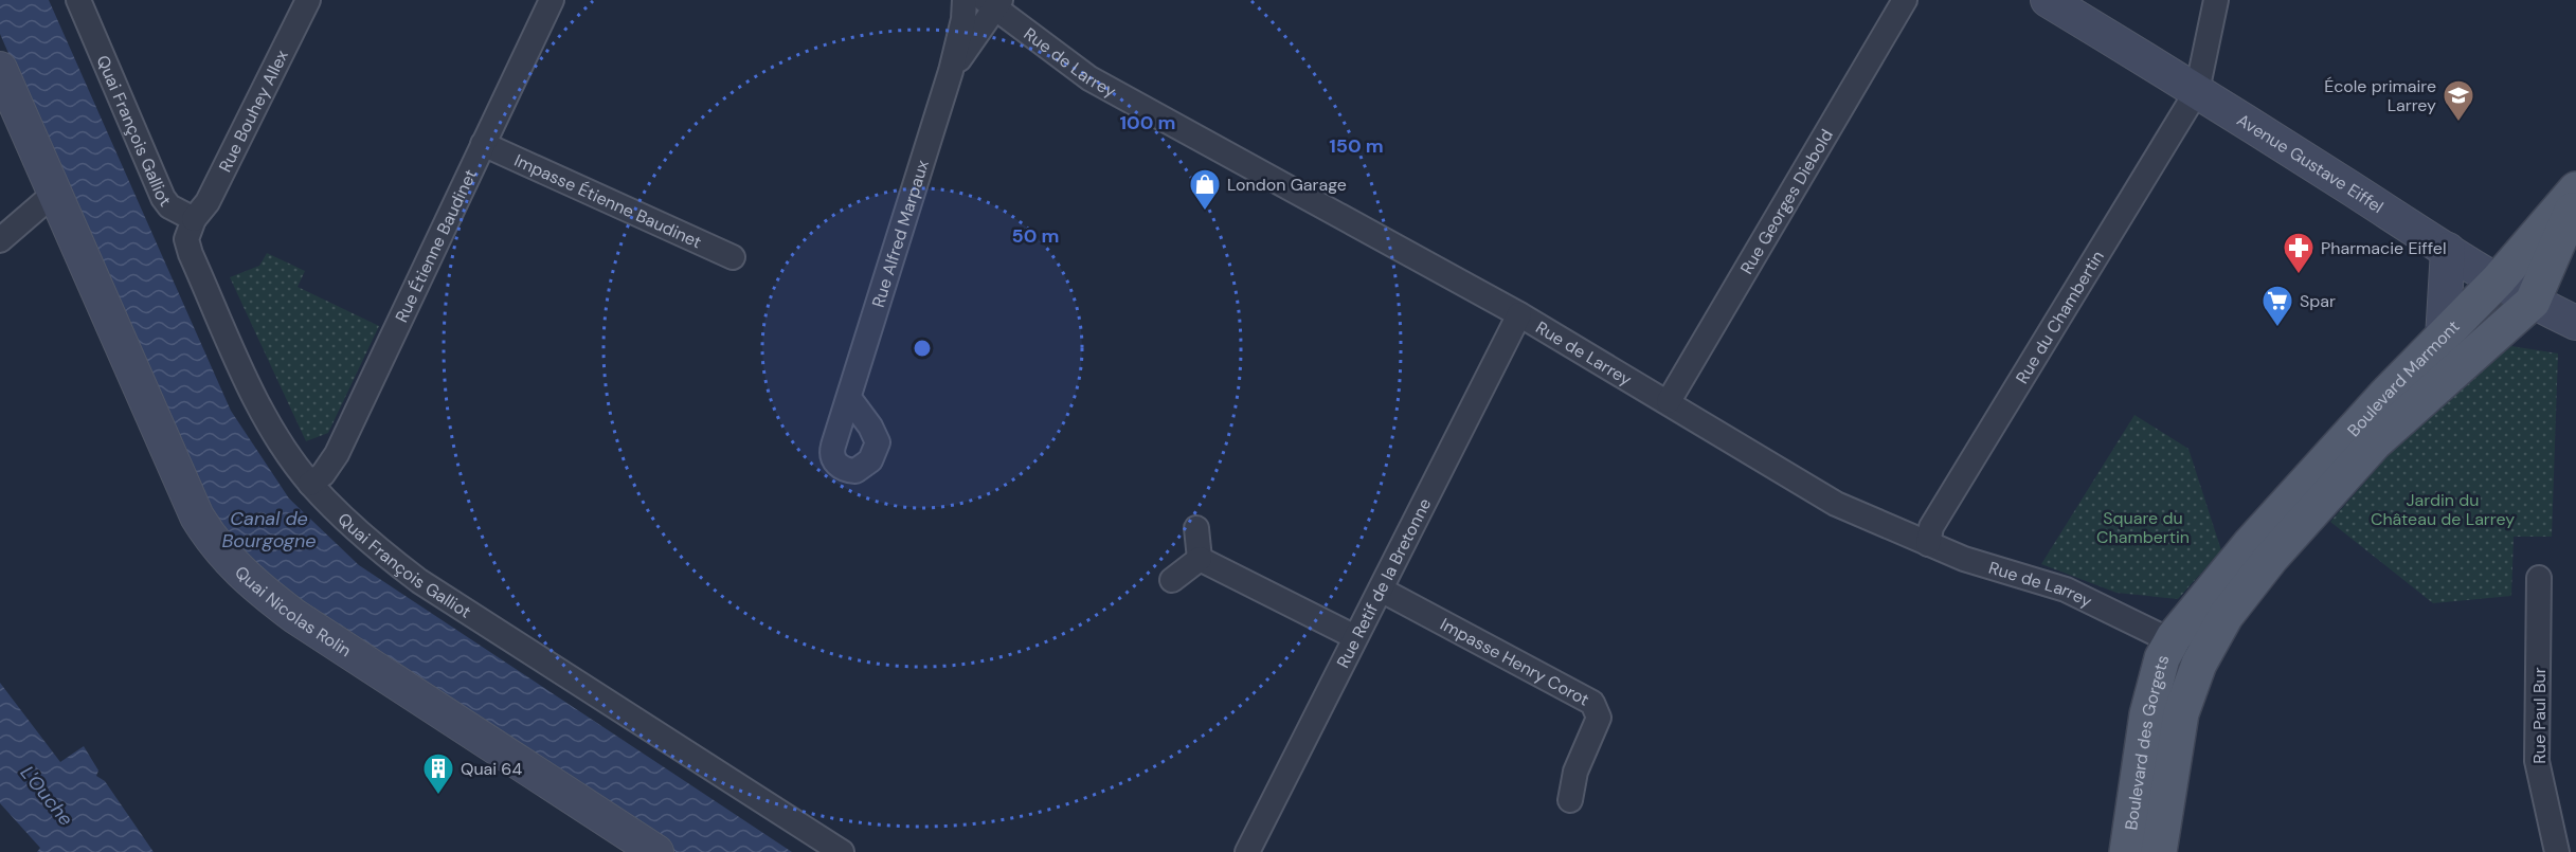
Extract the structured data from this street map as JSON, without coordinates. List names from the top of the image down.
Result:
{
  "streets": {
    "main road": ["Boulevard Marmont", "Boulevard des Gorgets"],
    "street": [
      "Rue de Larrey",
      "Rue Bouhey Allex",
      "Quai François Galliot",
      "Avenue Gustave Eiffel",
      "Impasse Étienne Baudinet",
      "Rue Georges Diebold",
      "Rue Alfred Marpaux",
      "Rue Étienne Baudinet",
      "Rue du Chambertin",
      "Rue Retif de la Bretonne",
      "Quai Nicolas Rolin",
      "Impasse Henry Corot",
      "Rue Paul Bur"
    ]
  },
  "crossings": [
    ["Rue de Larrey", "Rue Georges Diebold"],
    ["Rue de Larrey", "Rue Alfred Marpaux"],
    ["Rue de Larrey", "Rue du Chambertin"],
    ["Rue de Larrey", "Boulevard Marmont"],
    ["Rue de Larrey", "Rue Retif de la Bretonne"],
    ["Rue de Larrey", "Boulevard des Gorgets"],
    ["Rue Bouhey Allex", "Quai François Galliot"],
    ["Quai François Galliot", "Rue Étienne Baudinet"],
    ["Avenue Gustave Eiffel", "Rue du Chambertin"],
    ["Avenue Gustave Eiffel", "Boulevard Marmont"],
    ["Impasse Étienne Baudinet", "Rue Étienne Baudinet"],
    ["Boulevard Marmont", "Boulevard des Gorgets"],
    ["Rue Retif de la Bretonne", "Impasse Henry Corot"]
  ],
  "water": ["Canal de Bourgogne", "L'Ouche"],
  "parks": ["Jardin du Château de Larrey", "Square du Chambertin"],
  "places": {
    "school or university": ["École primaire Larrey"],
    "shop": ["London Garage"],
    "pharmacy": ["Pharmacie Eiffel"],
    "supermarket": ["Spar"],
    "building": ["Quai 64"]
  },
  "rings": ["100 m", "150 m", "50 m"]
}
